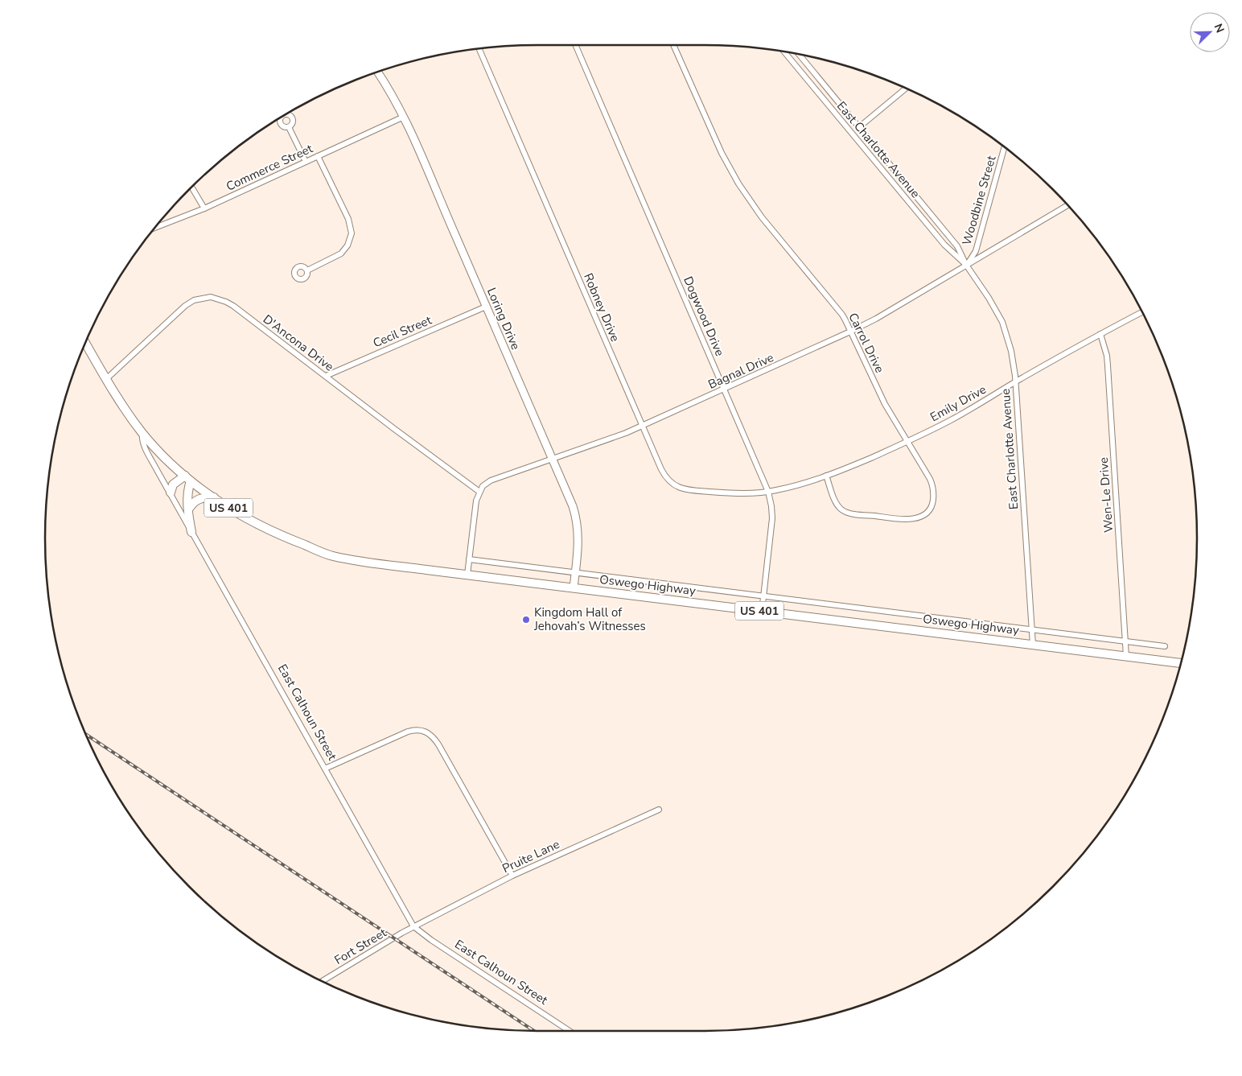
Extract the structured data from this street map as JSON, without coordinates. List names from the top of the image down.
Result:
{
  "streets": {
    "main road": ["US 401", "Oswego Highway", "East Calhoun Street"],
    "street": [
      "East Charlotte Avenue",
      "Commerce Street",
      "Woodbine Street",
      "Robney Drive",
      "Dogwood Drive",
      "Loring Drive",
      "Cecil Street",
      "D'Ancona Drive",
      "Carrol Drive",
      "Bagnal Drive",
      "Emily Drive",
      "Wen-Le Drive",
      "Pruite Lane",
      "Fort Street"
    ]
  },
  "crossings": [
    ["East Charlotte Avenue", "Woodbine Street"],
    ["East Charlotte Avenue", "Bagnal Drive"],
    ["East Charlotte Avenue", "Emily Drive"],
    ["East Charlotte Avenue", "Oswego Highway"],
    ["Commerce Street", "Loring Drive"],
    ["Woodbine Street", "Bagnal Drive"],
    ["Robney Drive", "Dogwood Drive"],
    ["Robney Drive", "Bagnal Drive"],
    ["Robney Drive", "Emily Drive"],
    ["Dogwood Drive", "Bagnal Drive"],
    ["Dogwood Drive", "Emily Drive"],
    ["Dogwood Drive", "Oswego Highway"],
    ["Loring Drive", "Cecil Street"],
    ["Loring Drive", "Bagnal Drive"],
    ["Loring Drive", "Oswego Highway"],
    ["Cecil Street", "D'Ancona Drive"],
    ["D'Ancona Drive", "Bagnal Drive"],
    ["D'Ancona Drive", "East Calhoun Street"],
    ["Carrol Drive", "Bagnal Drive"],
    ["Carrol Drive", "Emily Drive"],
    ["Emily Drive", "Wen-Le Drive"],
    ["Wen-Le Drive", "Oswego Highway"],
    ["Oswego Highway", "East Calhoun Street"],
    ["East Calhoun Street", "Pruite Lane"],
    ["East Calhoun Street", "Fort Street"],
    ["Pruite Lane", "Fort Street"]
  ],
  "places": ["Kingdom Hall of Jehovah’s Witnesses"],
  "north": "top right"
}
